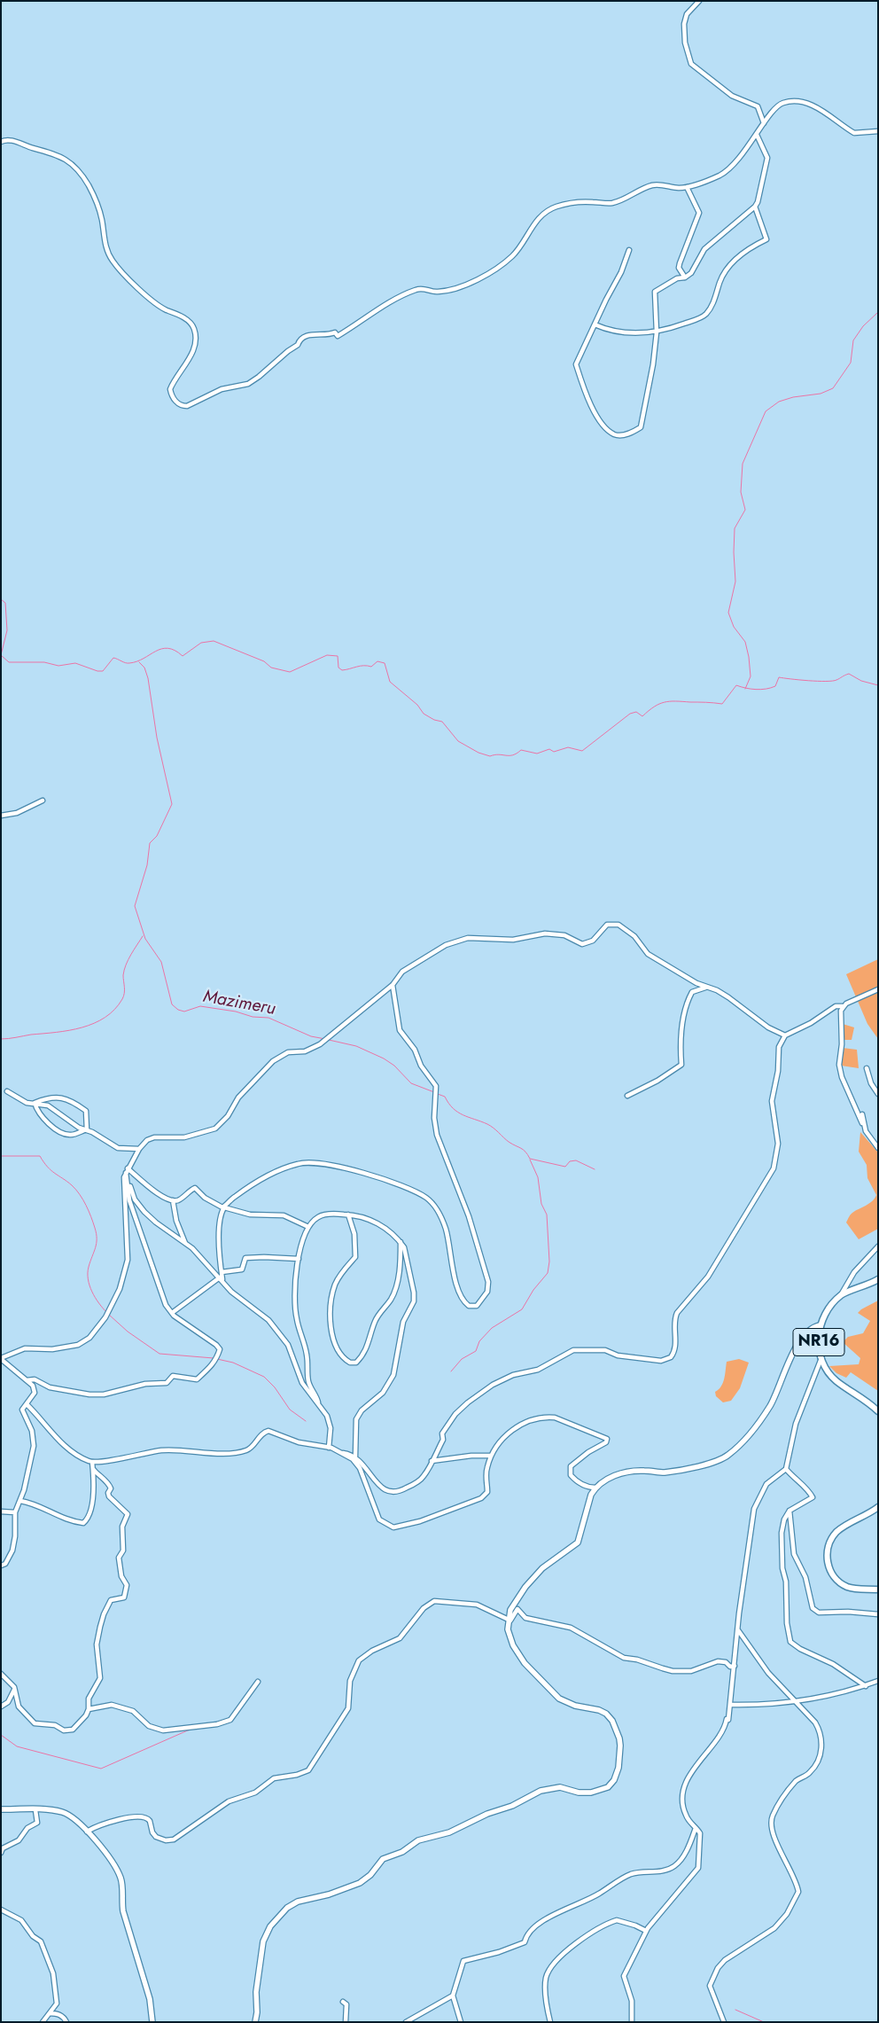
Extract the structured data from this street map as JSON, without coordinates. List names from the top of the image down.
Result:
{
  "streets": {
    "main road": ["NR16"]
  },
  "water": ["Mazimeru"]
}
